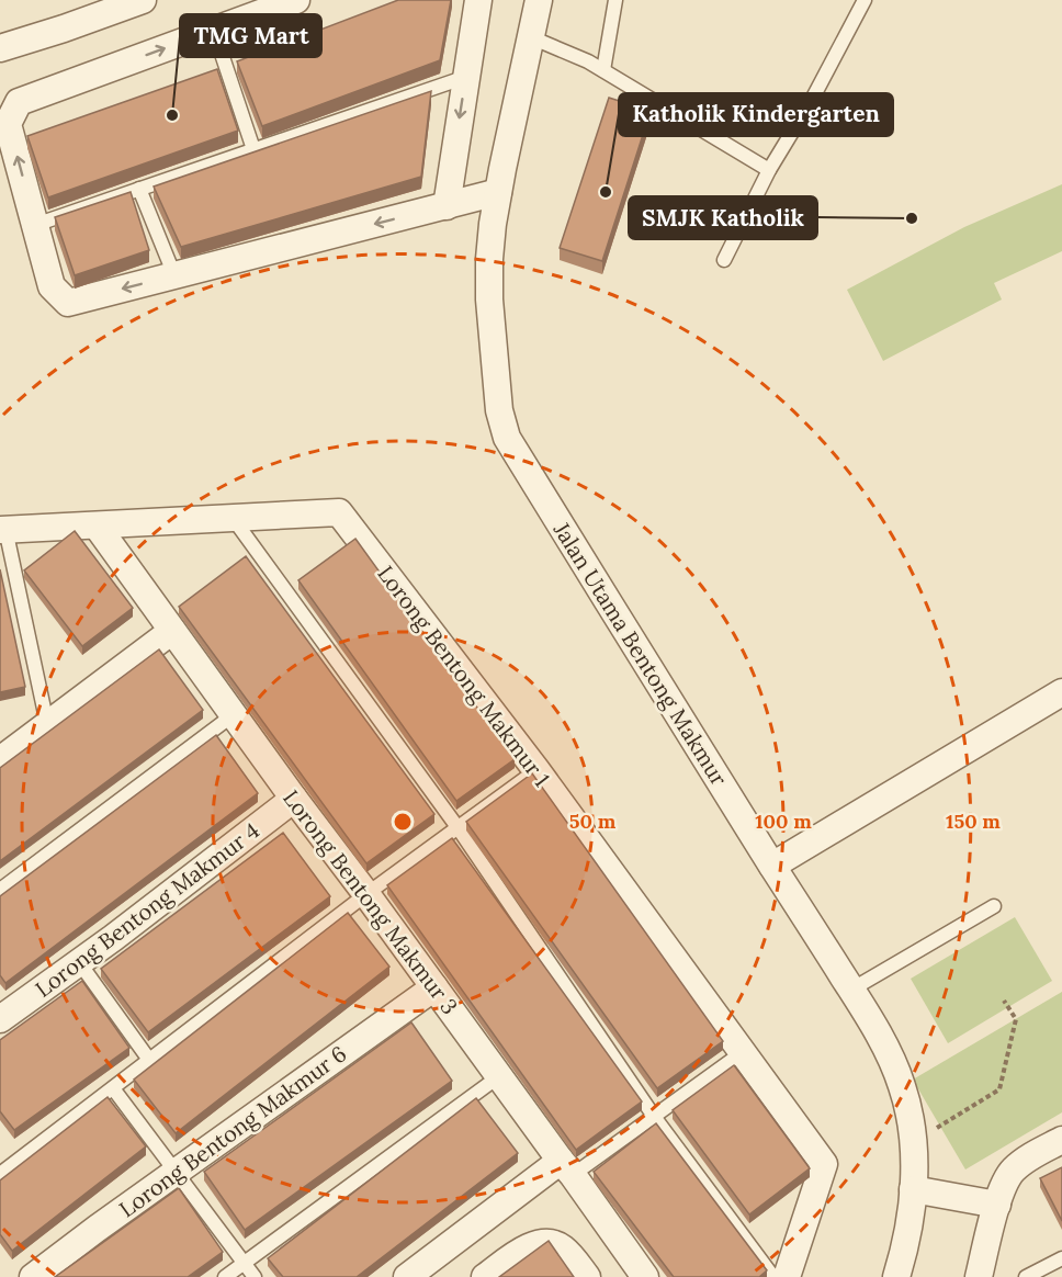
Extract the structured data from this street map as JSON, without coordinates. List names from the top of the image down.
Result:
{
  "streets": {
    "street": [
      "Jalan Utama Bentong Makmur",
      "Lorong Bentong Makmur 1",
      "Lorong Bentong Makmur 3",
      "Lorong Bentong Makmur 4",
      "Lorong Bentong Makmur 6"
    ]
  },
  "crossings": [
    ["Lorong Bentong Makmur 1", "Lorong Bentong Makmur 3"],
    ["Lorong Bentong Makmur 3", "Lorong Bentong Makmur 4"],
    ["Lorong Bentong Makmur 3", "Lorong Bentong Makmur 6"]
  ],
  "places": ["TMG Mart", "Katholik Kindergarten", "SMJK Katholik"],
  "rings": ["50 m", "100 m", "150 m"]
}
